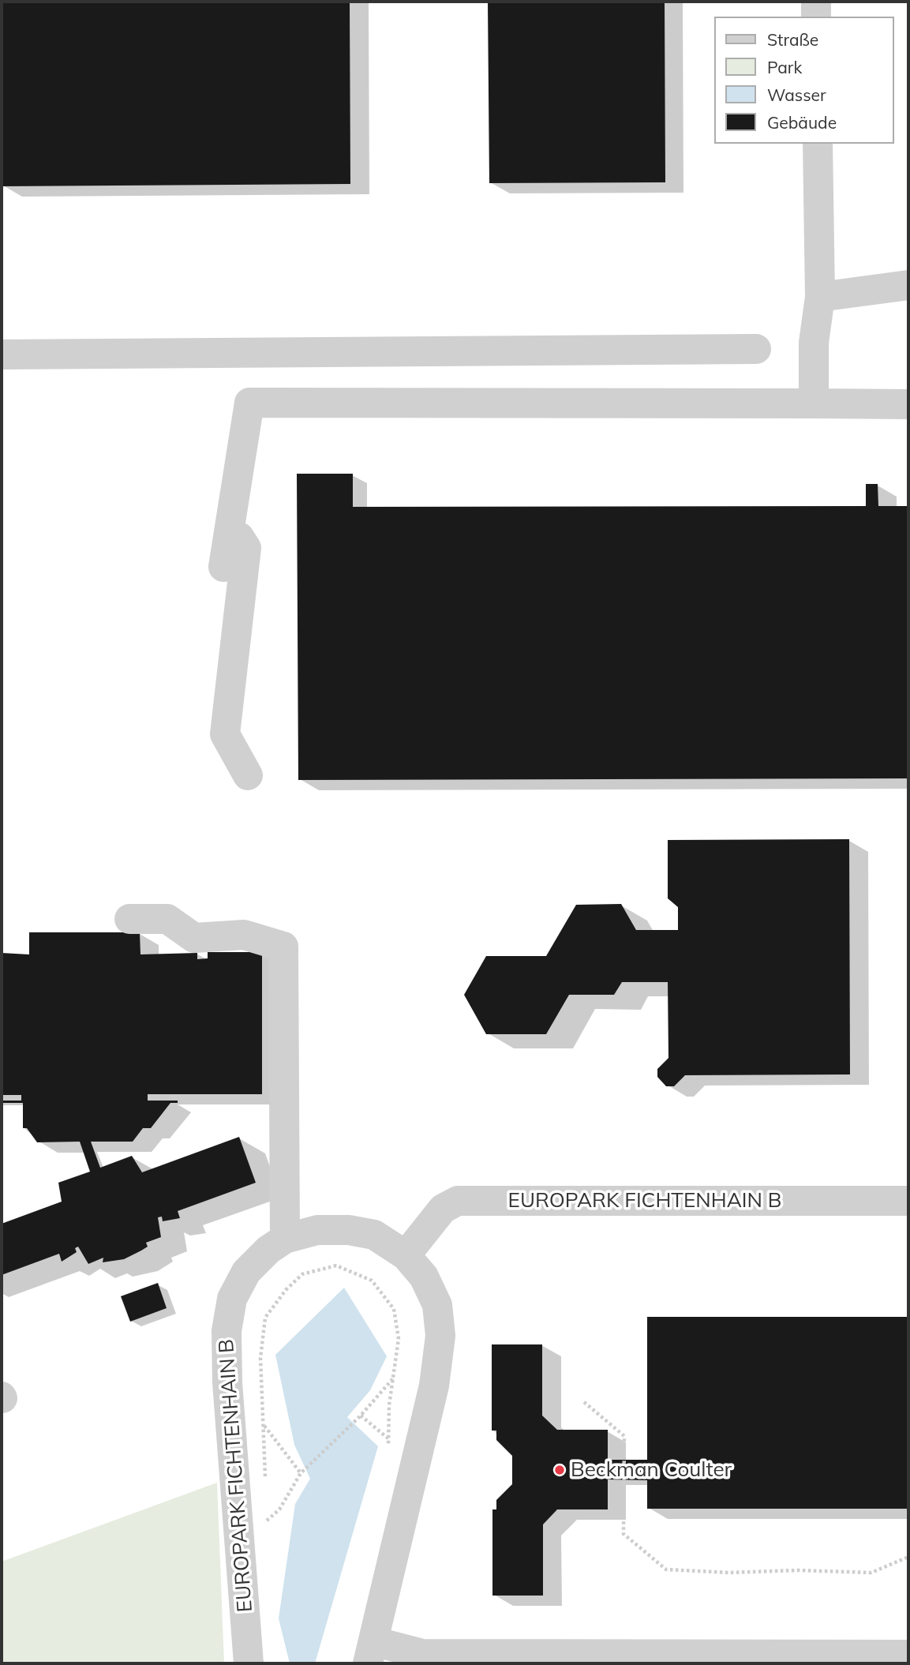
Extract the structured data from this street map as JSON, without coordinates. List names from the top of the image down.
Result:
{
  "streets": {
    "street": ["EUROPARK FICHTENHAIN B"]
  },
  "places": ["Beckman Coulter"],
  "legend": [
    "Straße",
    "Park",
    "Wasser",
    "Gebäude"
  ]
}
